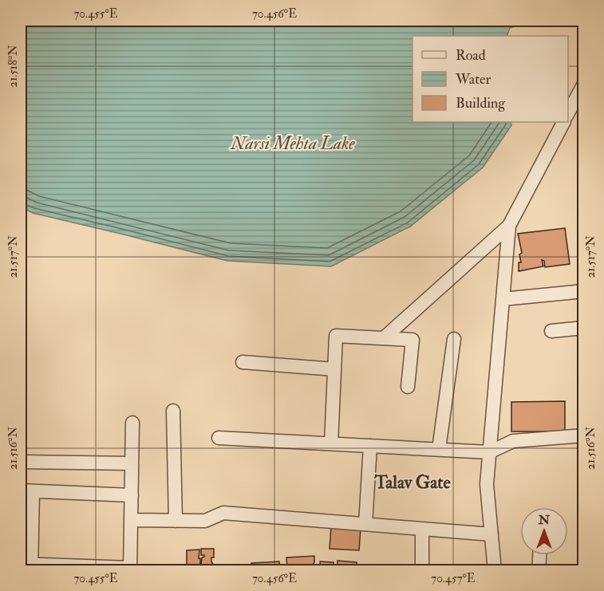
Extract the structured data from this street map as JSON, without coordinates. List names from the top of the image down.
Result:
{
  "districts": ["Talav Gate"],
  "water": ["Narsi Mehta Lake"],
  "legend": ["Road", "Water", "Building"],
  "north": "top",
  "coordinates": [
    "70.455°E",
    "70.456°E",
    "21.518°N",
    "21.517°N",
    "21.516°N",
    "70.457°E"
  ]
}
